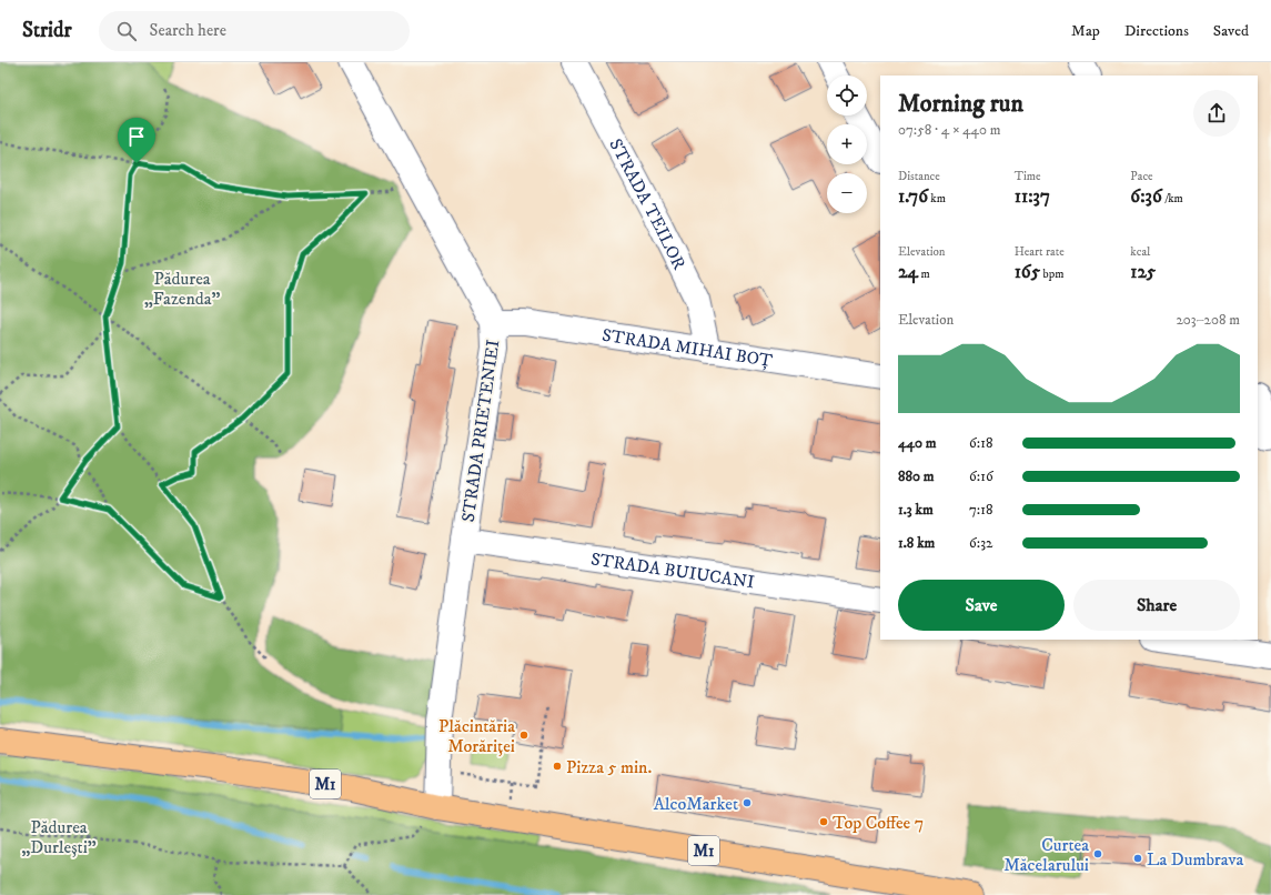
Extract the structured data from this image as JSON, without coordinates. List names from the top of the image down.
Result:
{
  "streets": {
    "highway": ["M1"],
    "street": [
      "STRADA TEILOR",
      "STRADA MIHAI BOȚ",
      "STRADA PRIETENIEI",
      "STRADA BUIUCANI"
    ]
  },
  "crossings": [
    ["STRADA TEILOR", "STRADA MIHAI BOȚ"],
    ["STRADA MIHAI BOȚ", "STRADA PRIETENIEI"],
    ["STRADA PRIETENIEI", "STRADA BUIUCANI"],
    ["STRADA PRIETENIEI", "M1"]
  ],
  "parks": ["Pădurea „Fazenda”", "Pădurea „Durlești”"],
  "places": [
    "Plăcintăria Morăriței",
    "Pizza 5 min.",
    "AlcoMarket",
    "Top Coffee 7",
    "Curtea Măcelarului",
    "La Dumbrava"
  ],
  "page": {
    "header": "Stridr",
    "search": "Search here",
    "nav": ["Map", "Directions", "Saved"],
    "map_buttons": ["+", "−"],
    "heading": ["Morning run", "07:58 · 4 × 440 m"],
    "stats": [
      ["Distance", "1.76 km"],
      ["Time", "11:37"],
      ["Pace", "6:36 /km"],
      ["Elevation", "24 m"],
      ["Heart rate", "165 bpm"],
      ["kcal", "125"]
    ],
    "chart": ["Elevation", "203–208 m"],
    "list": [
      {
        "name": "440 m",
        "note": "6:18"
      },
      {
        "name": "880 m",
        "note": "6:16"
      },
      {
        "name": "1.3 km",
        "note": "7:18"
      },
      {
        "name": "1.8 km",
        "note": "6:32"
      }
    ],
    "buttons": ["Save", "Share"]
  }
}
